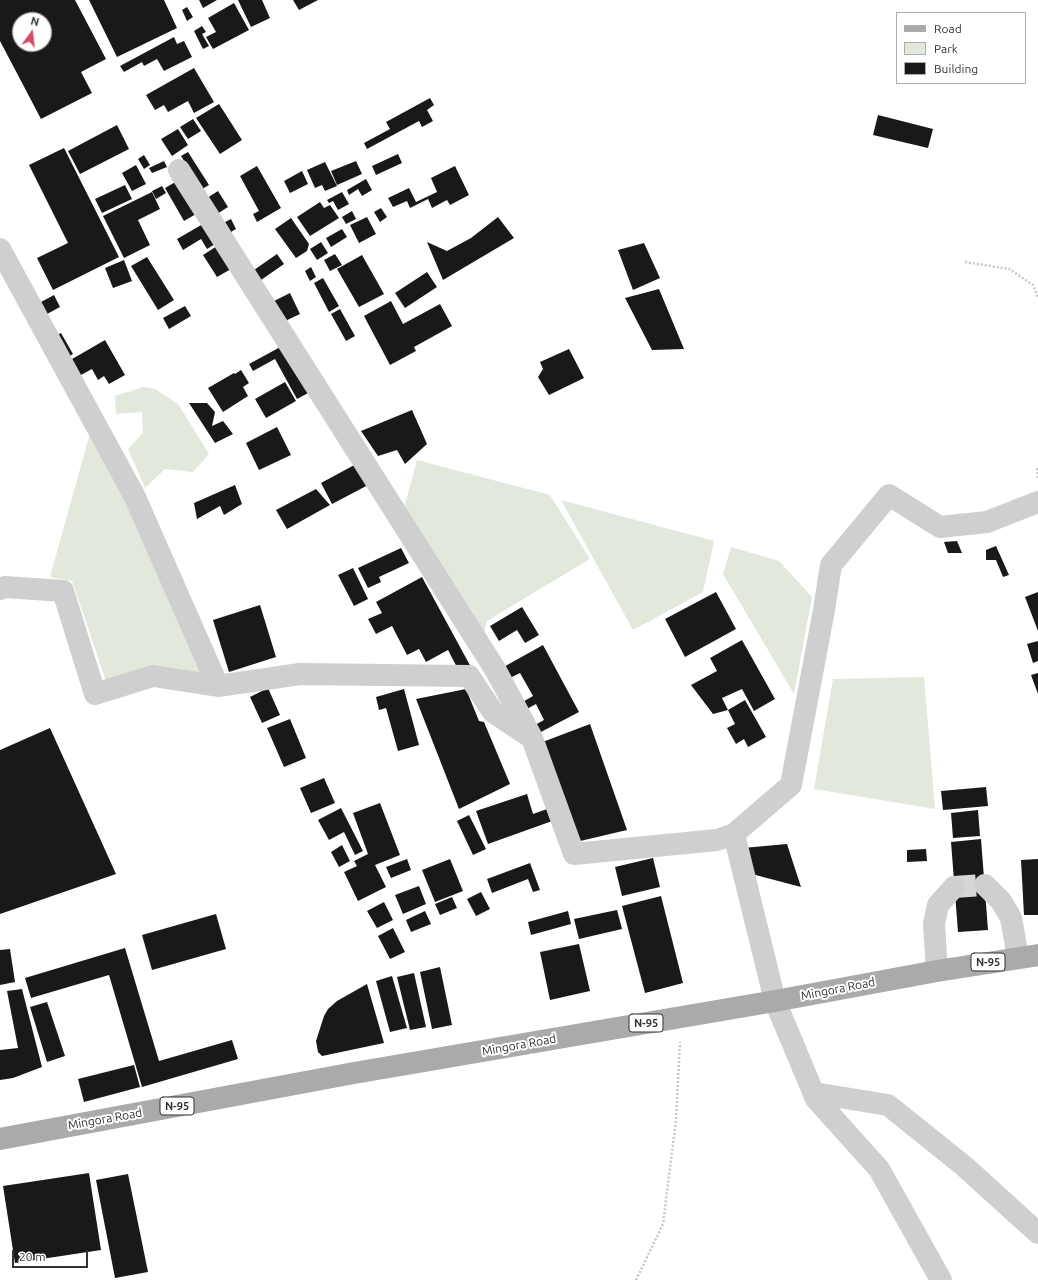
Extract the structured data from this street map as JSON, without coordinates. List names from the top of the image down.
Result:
{
  "streets": {
    "main road": ["N-95", "Mingora Road"]
  },
  "legend": ["Road", "Park", "Building"],
  "scale_bar": "20 m",
  "north": "top"
}
